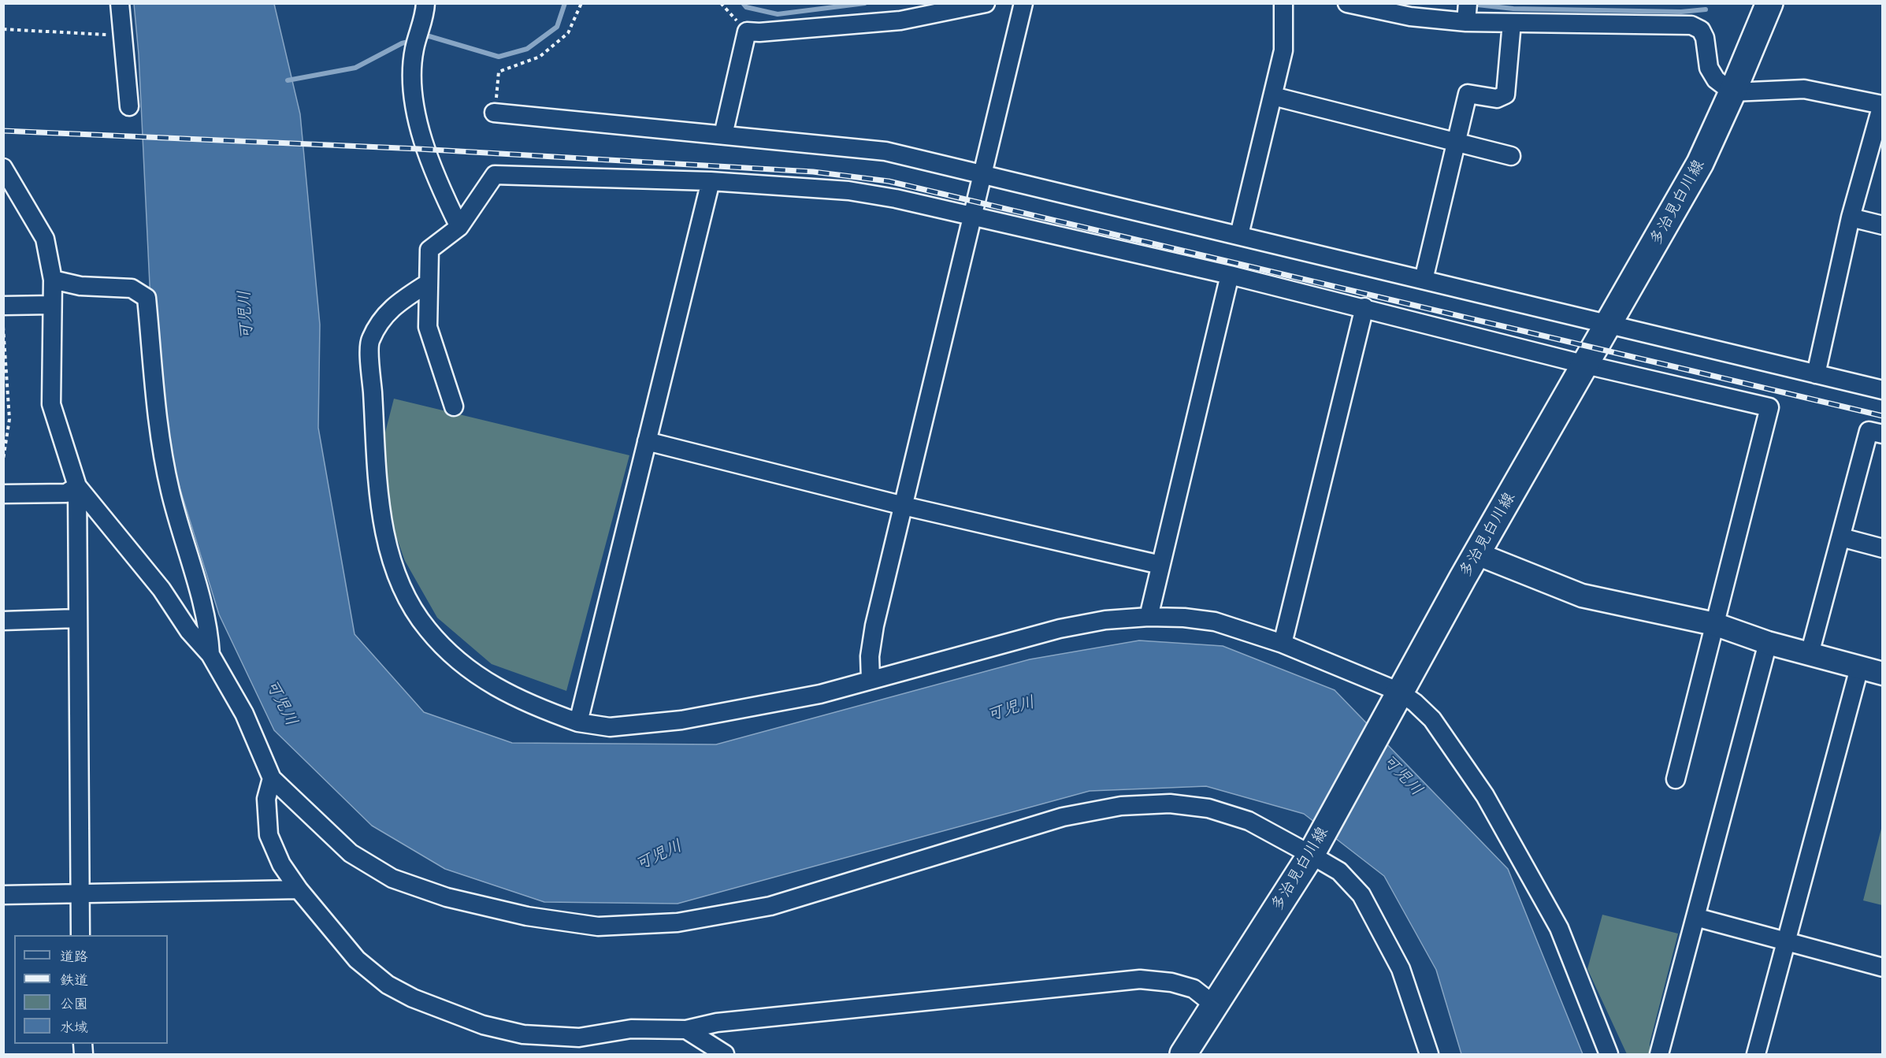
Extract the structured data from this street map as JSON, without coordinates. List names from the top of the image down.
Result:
{
  "streets": {
    "main road": ["多治見白川線"]
  },
  "water": ["可児川"],
  "legend": [
    "道路",
    "鉄道",
    "公園",
    "水域"
  ]
}
